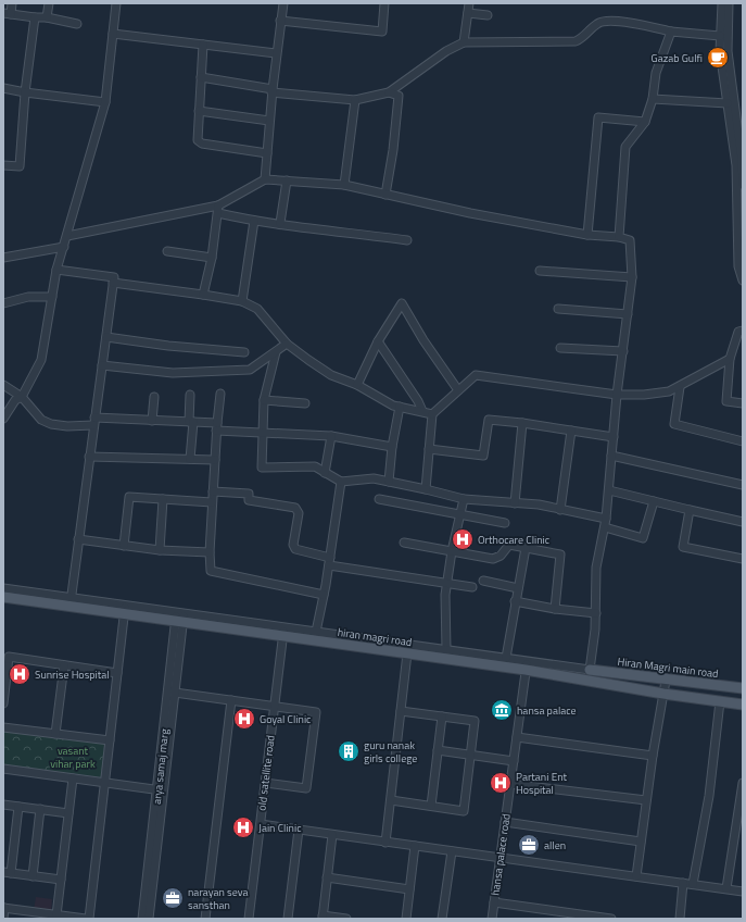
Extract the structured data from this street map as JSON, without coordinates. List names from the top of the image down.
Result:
{
  "streets": {
    "main road": ["hiran magri road", "Hiran Magri main road"],
    "street": ["arya samaj marg", "old satellite road", "hansa palace road"]
  },
  "crossings": [
    ["hiran magri road", "arya samaj marg"],
    ["hiran magri road", "old satellite road"],
    ["hiran magri road", "hansa palace road"]
  ],
  "parks": ["vasant vihar park"],
  "places": {
    "cafe": ["Gazab Gulfi"],
    "hospital": [
      "Orthocare Clinic",
      "Sunrise Hospital",
      "Goyal Clinic",
      "Partani Ent Hospital",
      "Jain Clinic"
    ],
    "museum": ["hansa palace"],
    "building": ["guru nanak girls college"],
    "office": ["allen", "narayan seva sansthan"]
  }
}
